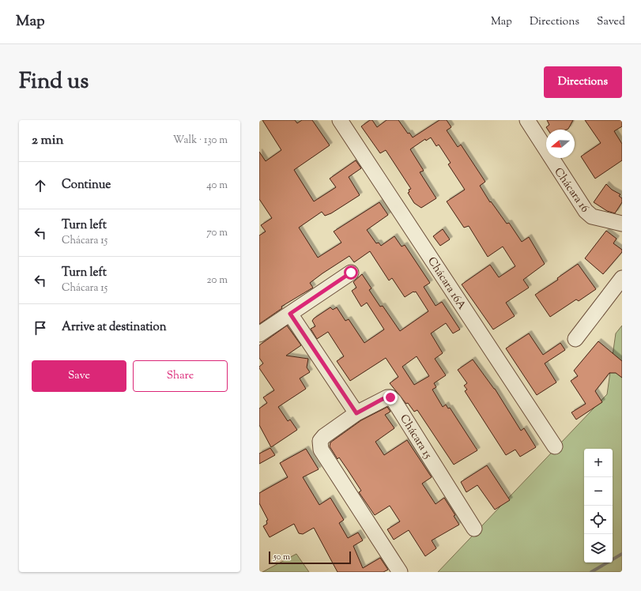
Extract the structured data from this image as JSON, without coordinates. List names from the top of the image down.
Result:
{
  "streets": {
    "street": ["Chácara 16", "Chácara 16A", "Chácara 15"]
  },
  "scale_bar": "50 m",
  "north": "left",
  "page": {
    "header": "Map",
    "nav": ["Map", "Directions", "Saved"],
    "title": "Find us",
    "buttons": [
      "Directions",
      ["Save", "Share"]
    ],
    "heading": ["2 min", "Walk · 130 m"],
    "list": [
      ["Continue", "40 m"],
      ["Turn left", "Chácara 15", "70 m"],
      ["Turn left", "Chácara 15", "20 m"],
      "Arrive at destination"
    ],
    "map_buttons": ["+", "−"],
    "scale": "50 m"
  }
}
